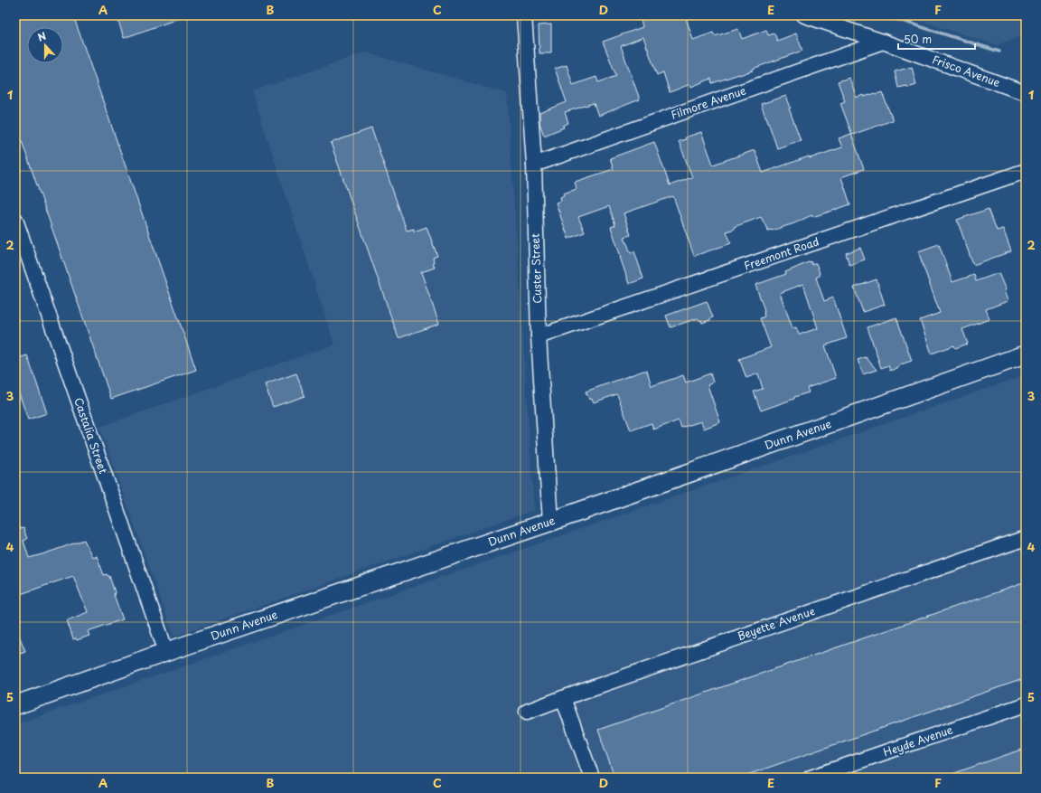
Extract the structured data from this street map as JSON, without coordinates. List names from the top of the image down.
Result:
{
  "streets": {
    "main road": ["Dunn Avenue"],
    "street": [
      "Frisco Avenue",
      "Filmore Avenue",
      "Freemont Road",
      "Custer Street",
      "Castalia Street",
      "Beyette Avenue",
      "Heyde Avenue"
    ]
  },
  "crossings": [
    ["Frisco Avenue", "Filmore Avenue"],
    ["Filmore Avenue", "Custer Street"],
    ["Freemont Road", "Custer Street"],
    ["Custer Street", "Dunn Avenue"],
    ["Dunn Avenue", "Castalia Street"]
  ],
  "scale_bar": "50 m",
  "north": "top",
  "grid": {
    "columns": [
      "A",
      "B",
      "C",
      "D",
      "E",
      "F"
    ],
    "rows": [
      "1",
      "2",
      "3",
      "4",
      "5"
    ]
  }
}
